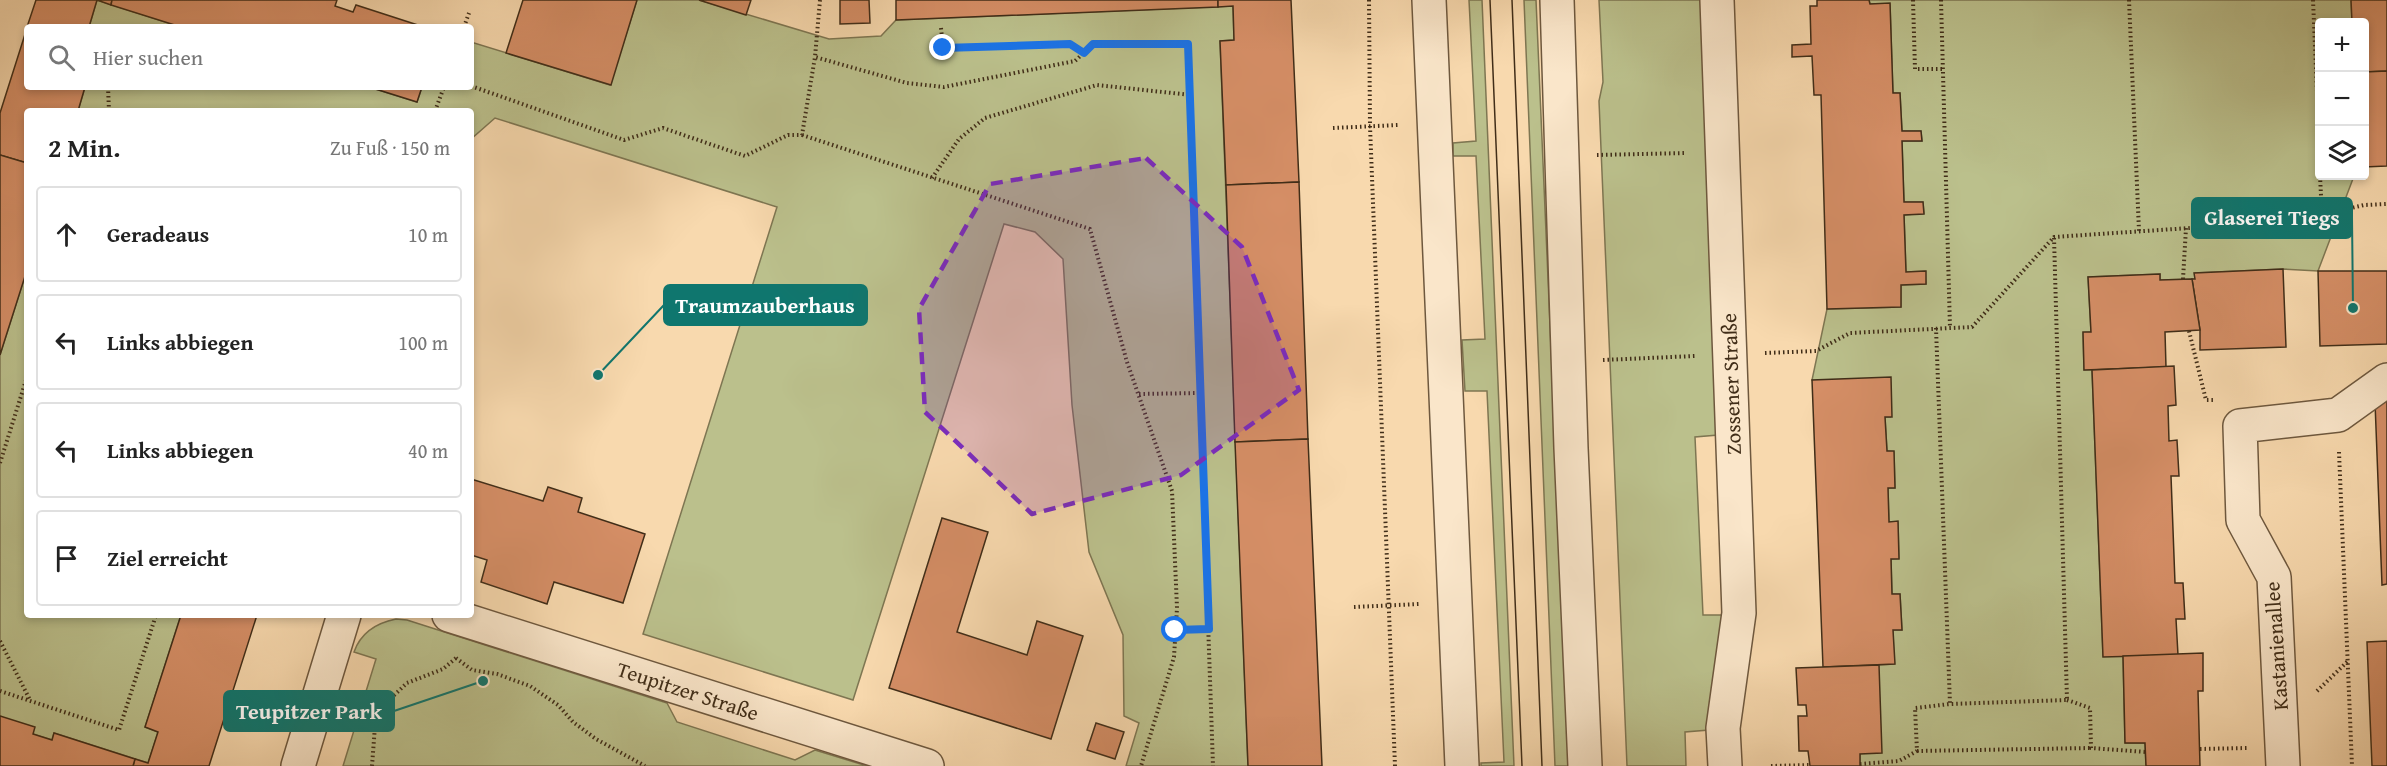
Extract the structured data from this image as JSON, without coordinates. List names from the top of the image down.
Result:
{
  "streets": {
    "street": ["Zossener Straße", "Kastanienallee", "Teupitzer Straße"]
  },
  "places": ["Glaserei Tiegs", "Traumzauberhaus", "Teupitzer Park"],
  "page": {
    "map_buttons": ["+", "−"],
    "search": "Hier suchen",
    "heading": ["2 Min.", "Zu Fuß · 150 m"],
    "list": [
      ["Geradeaus", "10 m"],
      ["Links abbiegen", "100 m"],
      ["Links abbiegen", "40 m"],
      "Ziel erreicht"
    ]
  }
}
